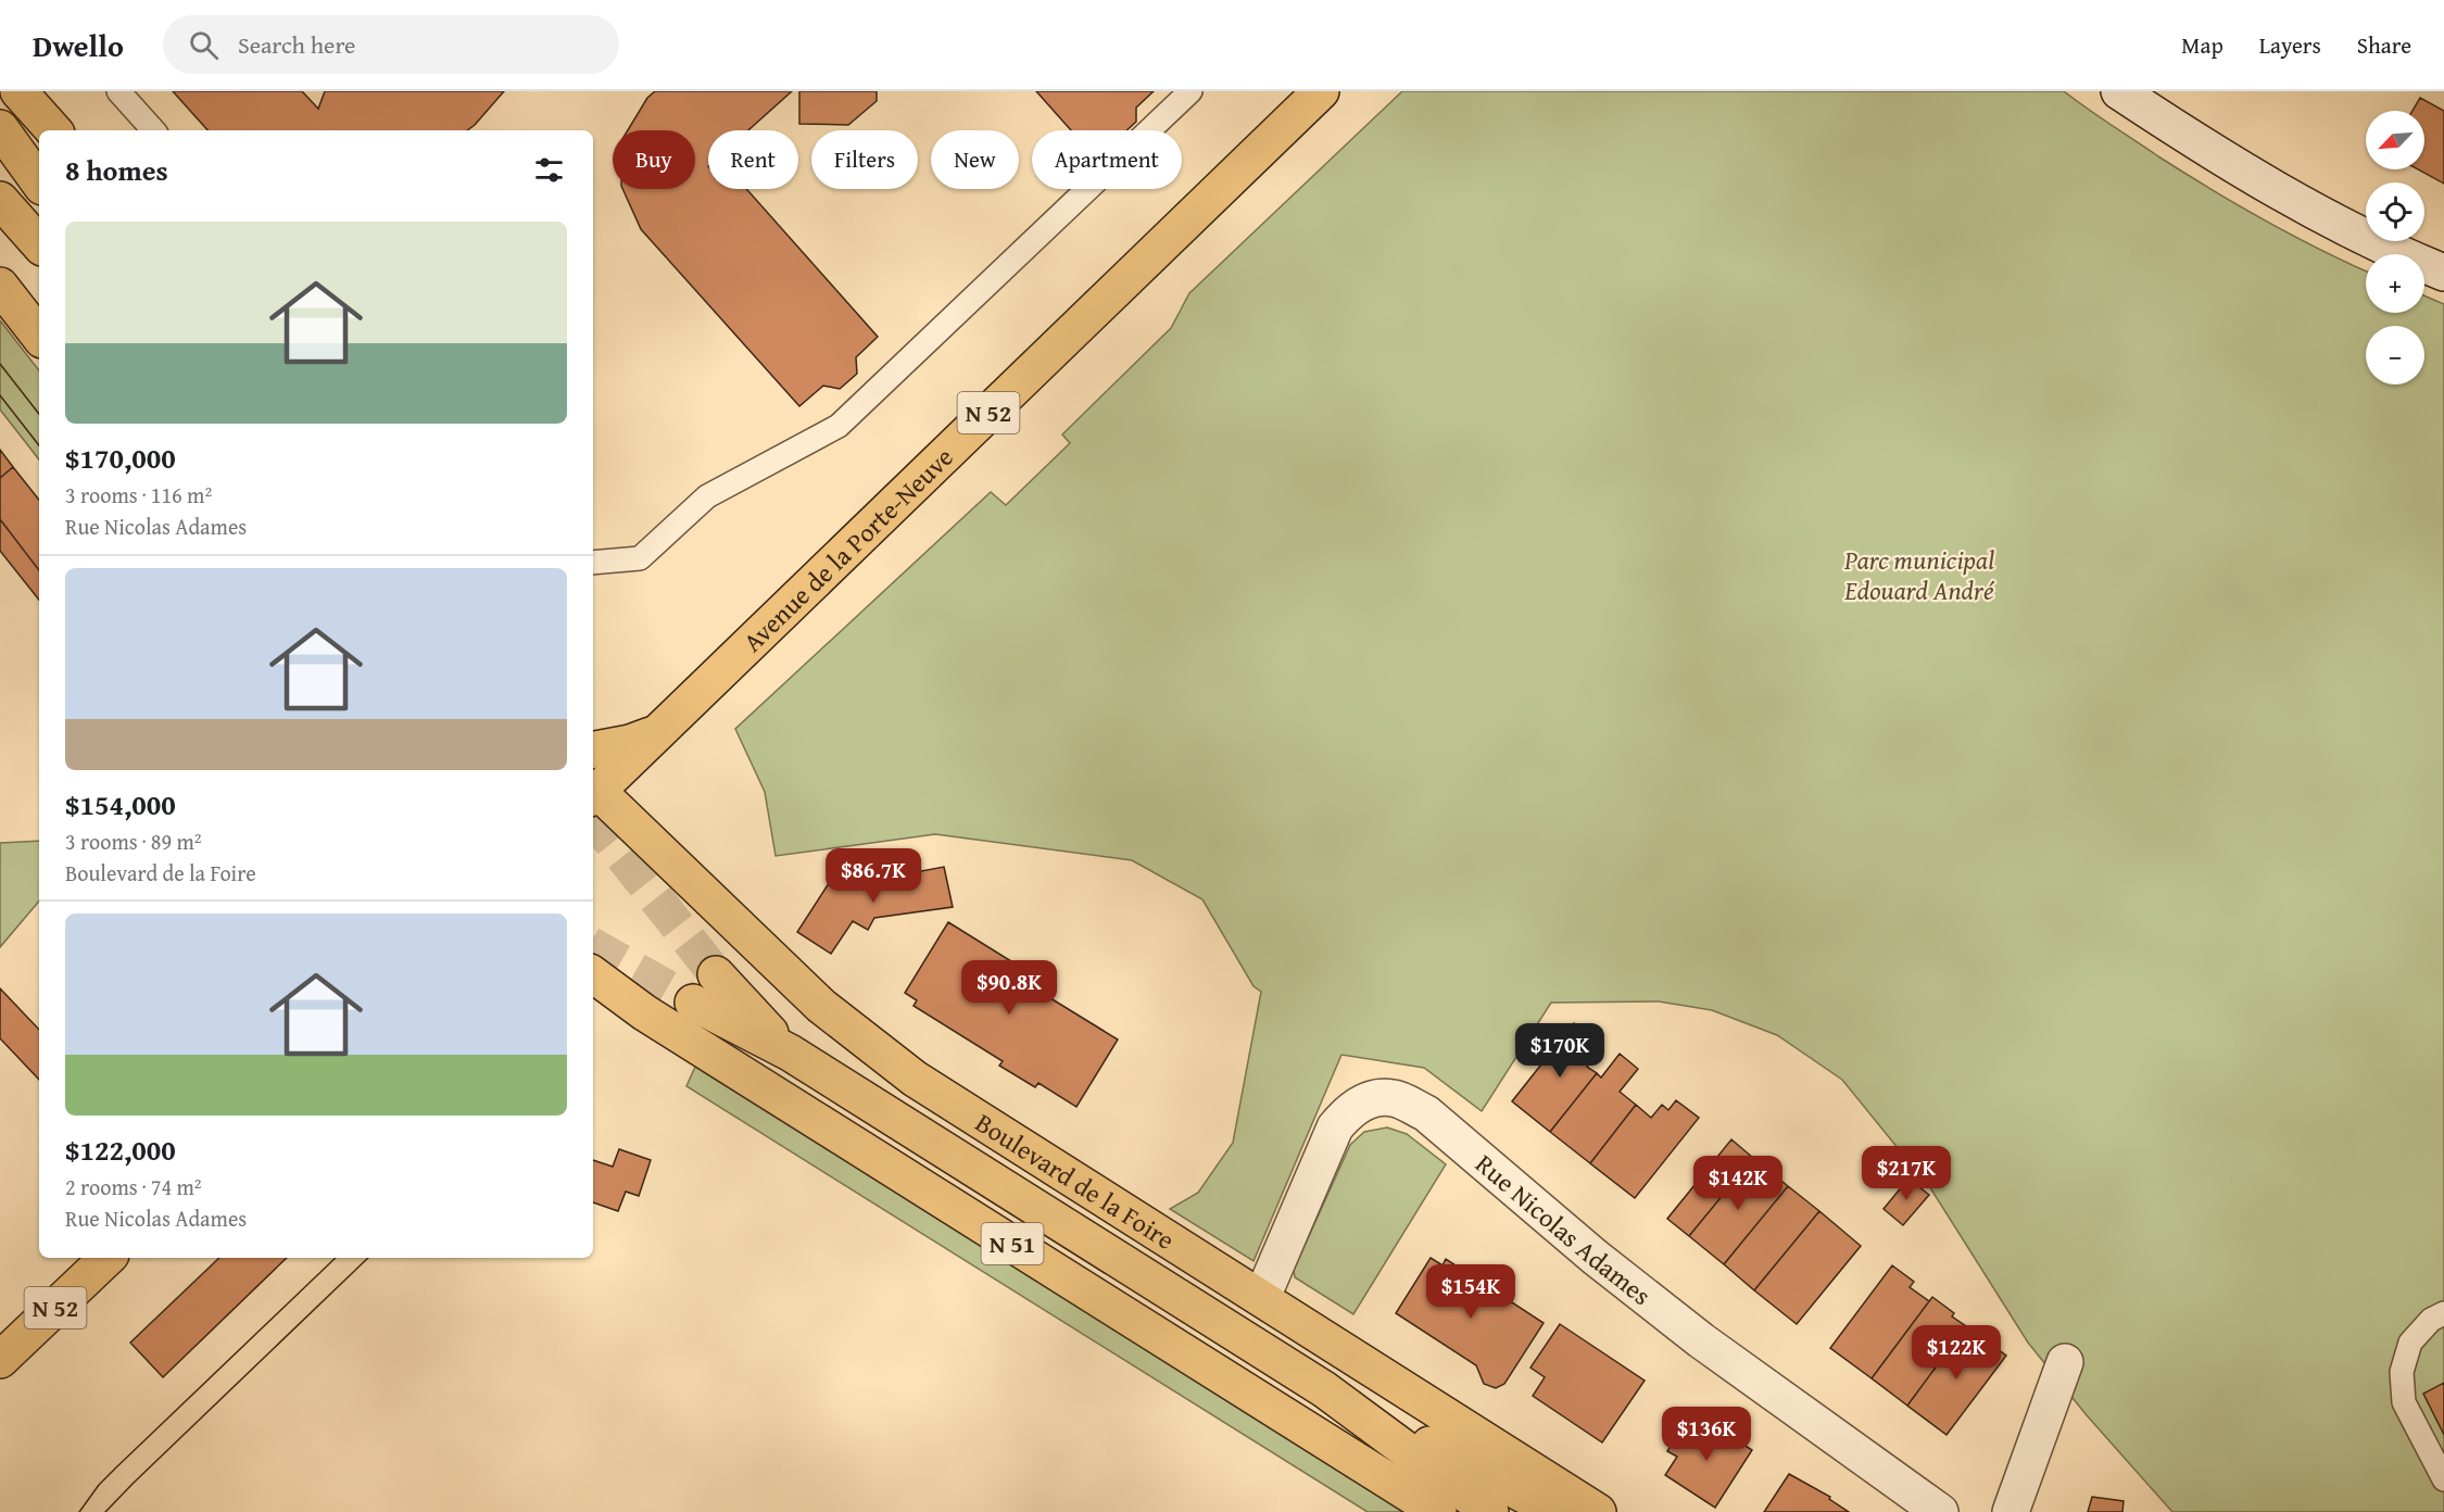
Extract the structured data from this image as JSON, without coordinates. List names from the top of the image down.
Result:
{
  "streets": {
    "main road": [
      "N 52",
      "Avenue de la Porte-Neuve",
      "Boulevard de la Foire",
      "N 51"
    ],
    "street": ["Rue Nicolas Adames"]
  },
  "crossings": [
    ["N 52", "Avenue de la Porte-Neuve"],
    ["N 52", "Boulevard de la Foire"],
    ["Boulevard de la Foire", "Rue Nicolas Adames"],
    ["Boulevard de la Foire", "N 51"]
  ],
  "parks": ["Parc municipal Edouard André"],
  "north": "bottom left",
  "page": {
    "header": "Dwello",
    "search": "Search here",
    "nav": ["Map", "Layers", "Share"],
    "map_buttons": ["+", "−"],
    "chip": [
      "Buy",
      "Rent",
      "Filters",
      "New",
      "Apartment"
    ],
    "heading": "8 homes",
    "list": [
      {
        "name": "$170,000",
        "note": "3 rooms · 116 m² · Rue Nicolas Adames"
      },
      {
        "name": "$154,000",
        "note": "3 rooms · 89 m² · Boulevard de la Foire"
      },
      {
        "name": "$122,000",
        "note": "2 rooms · 74 m² · Rue Nicolas Adames"
      }
    ],
    "price": [
      "$86.7K",
      "$90.8K",
      "$170K",
      "$217K",
      "$142K",
      "$154K",
      "$122K",
      "$136K"
    ]
  }
}
